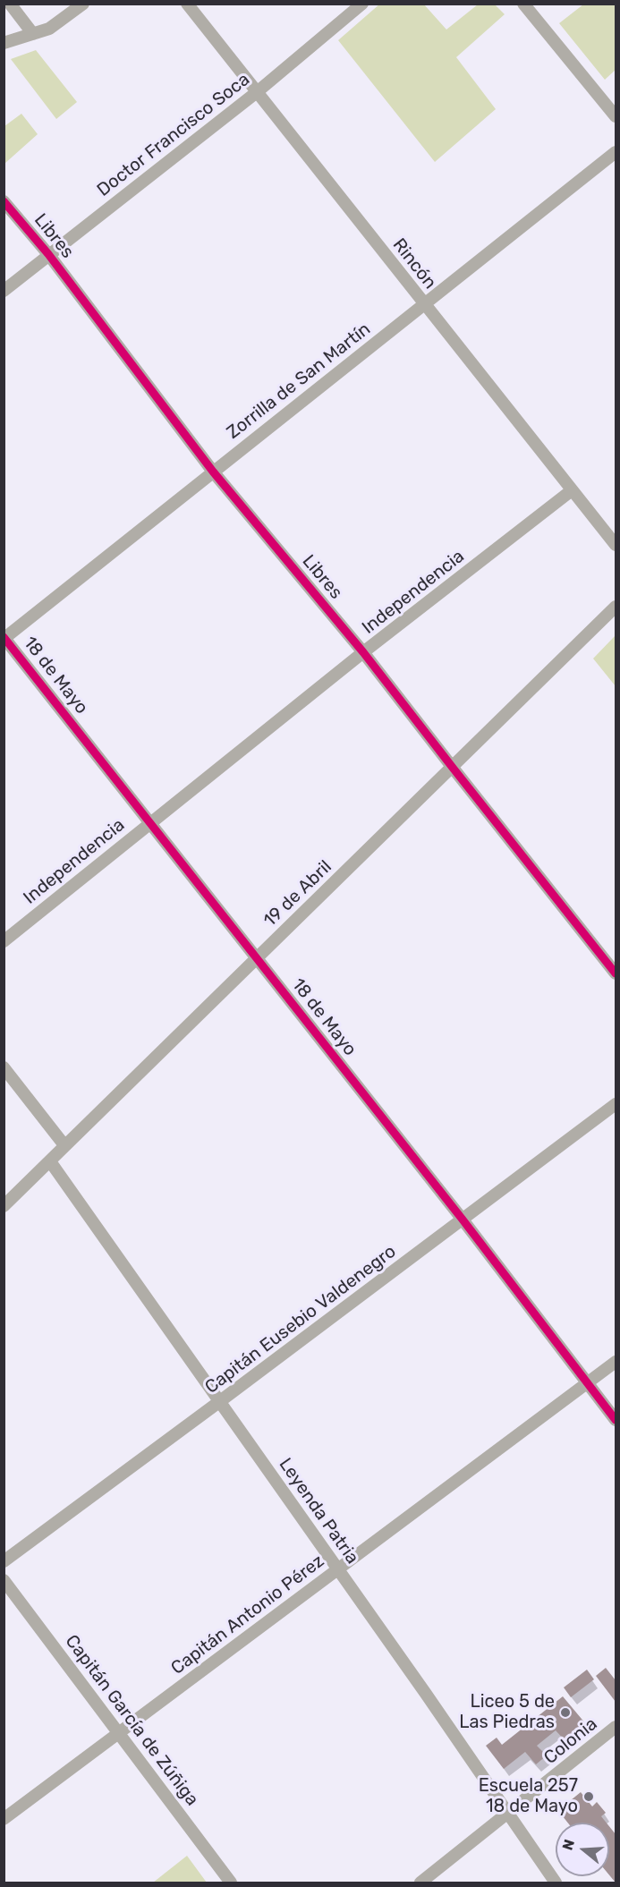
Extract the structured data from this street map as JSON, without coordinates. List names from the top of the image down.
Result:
{
  "streets": {
    "street": [
      "Doctor Francisco Soca",
      "Libres",
      "Rincón",
      "Zorrilla de San Martín",
      "Independencia",
      "18 de Mayo",
      "19 de Abril",
      "Capitán Eusebio Valdenegro",
      "Leyenda Patria",
      "Capitán Antonio Pérez",
      "Capitán García de Zúñiga",
      "Colonia"
    ]
  },
  "crossings": [
    ["Doctor Francisco Soca", "Libres"],
    ["Doctor Francisco Soca", "Rincón"],
    ["Libres", "Zorrilla de San Martín"],
    ["Libres", "Independencia"],
    ["Libres", "19 de Abril"],
    ["Rincón", "Zorrilla de San Martín"],
    ["Rincón", "Independencia"],
    ["Zorrilla de San Martín", "18 de Mayo"],
    ["Independencia", "18 de Mayo"],
    ["18 de Mayo", "19 de Abril"],
    ["18 de Mayo", "Capitán Eusebio Valdenegro"],
    ["18 de Mayo", "Capitán Antonio Pérez"],
    ["19 de Abril", "Leyenda Patria"],
    ["Capitán Eusebio Valdenegro", "Leyenda Patria"],
    ["Leyenda Patria", "Capitán Antonio Pérez"],
    ["Leyenda Patria", "Colonia"],
    ["Capitán Antonio Pérez", "Capitán García de Zúñiga"]
  ],
  "places": ["Liceo 5 de Las Piedras", "Escuela 257 18 de Mayo"],
  "north": "left"
}
